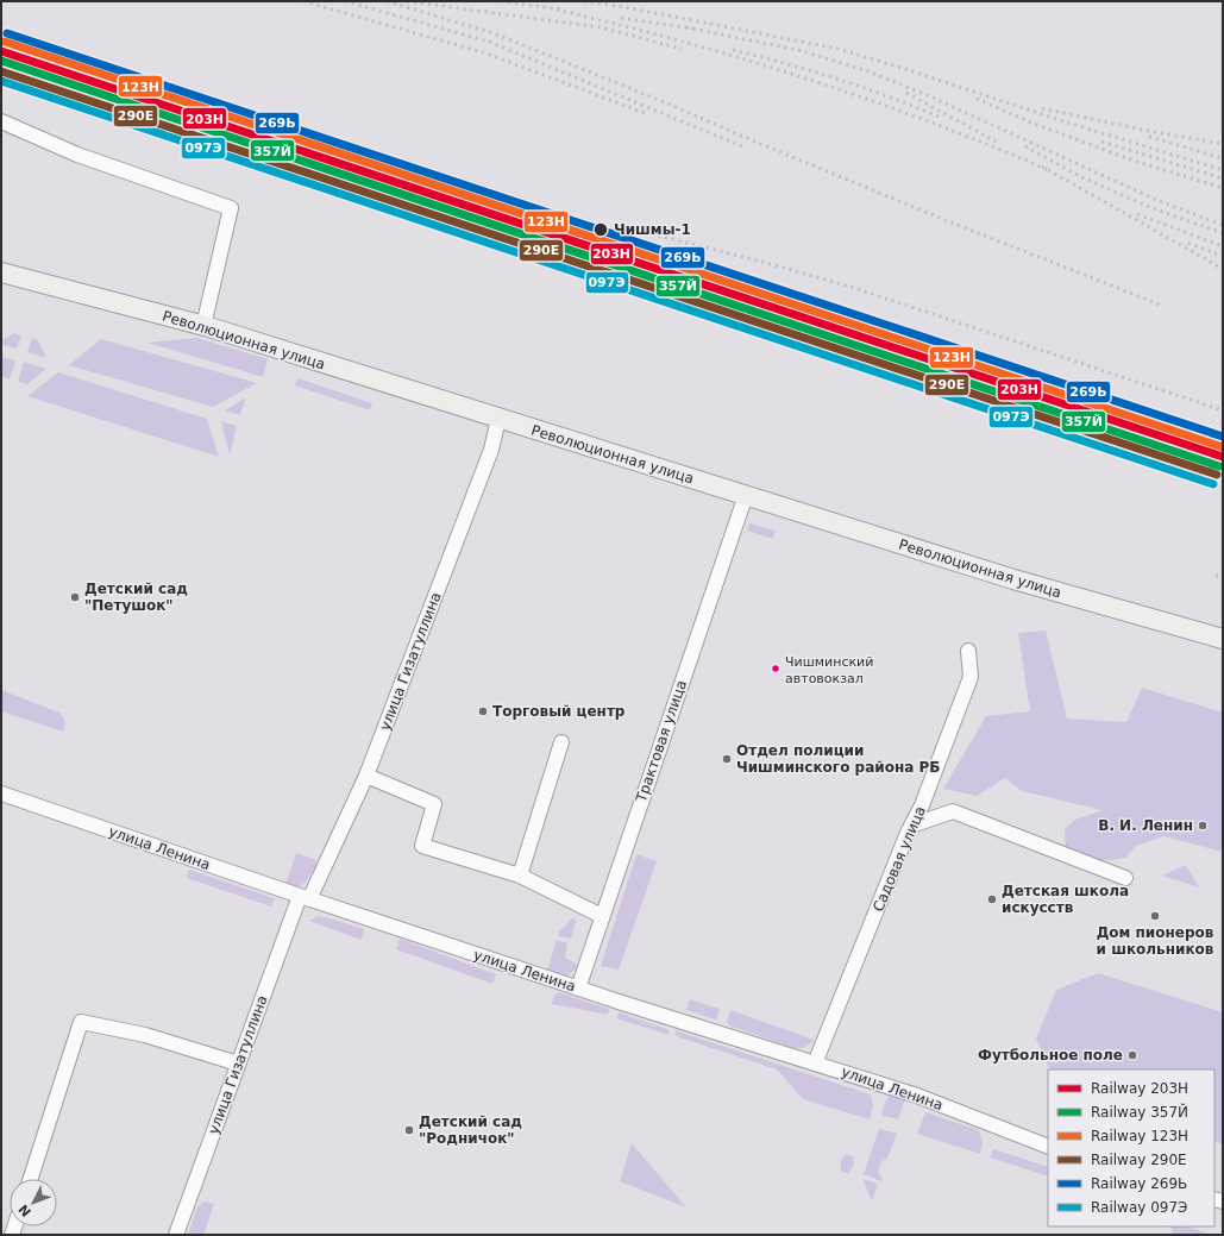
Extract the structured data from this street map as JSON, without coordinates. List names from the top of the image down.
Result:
{
  "streets": {
    "main road": ["Революционная улица"],
    "street": [
      "улица Гизатуллина",
      "Трактовая улица",
      "улица Ленина",
      "Садовая улица"
    ]
  },
  "crossings": [
    ["Революционная улица", "улица Гизатуллина"],
    ["Революционная улица", "Трактовая улица"],
    ["улица Гизатуллина", "улица Ленина"],
    ["Трактовая улица", "улица Ленина"],
    ["улица Ленина", "Садовая улица"]
  ],
  "places": [
    "Чишмы-1",
    "Детский сад \"Петушок\"",
    "Чишминский автовокзал",
    "Торговый центр",
    "Отдел полиции Чишминского района РБ",
    "В. И. Ленин",
    "Детская школа искусств",
    "Дом пионеров и школьников",
    "Футбольное поле",
    "Детский сад \"Родничок\""
  ],
  "lines": [
    "rail line 269Ь",
    "rail line 123Н",
    "rail line 203Н",
    "rail line 357Й",
    "rail line 290Е",
    "rail line 097Э"
  ],
  "legend": [
    "Railway 203Н",
    "Railway 357Й",
    "Railway 123Н",
    "Railway 290Е",
    "Railway 269Ь",
    "Railway 097Э"
  ],
  "north": "bottom left"
}
